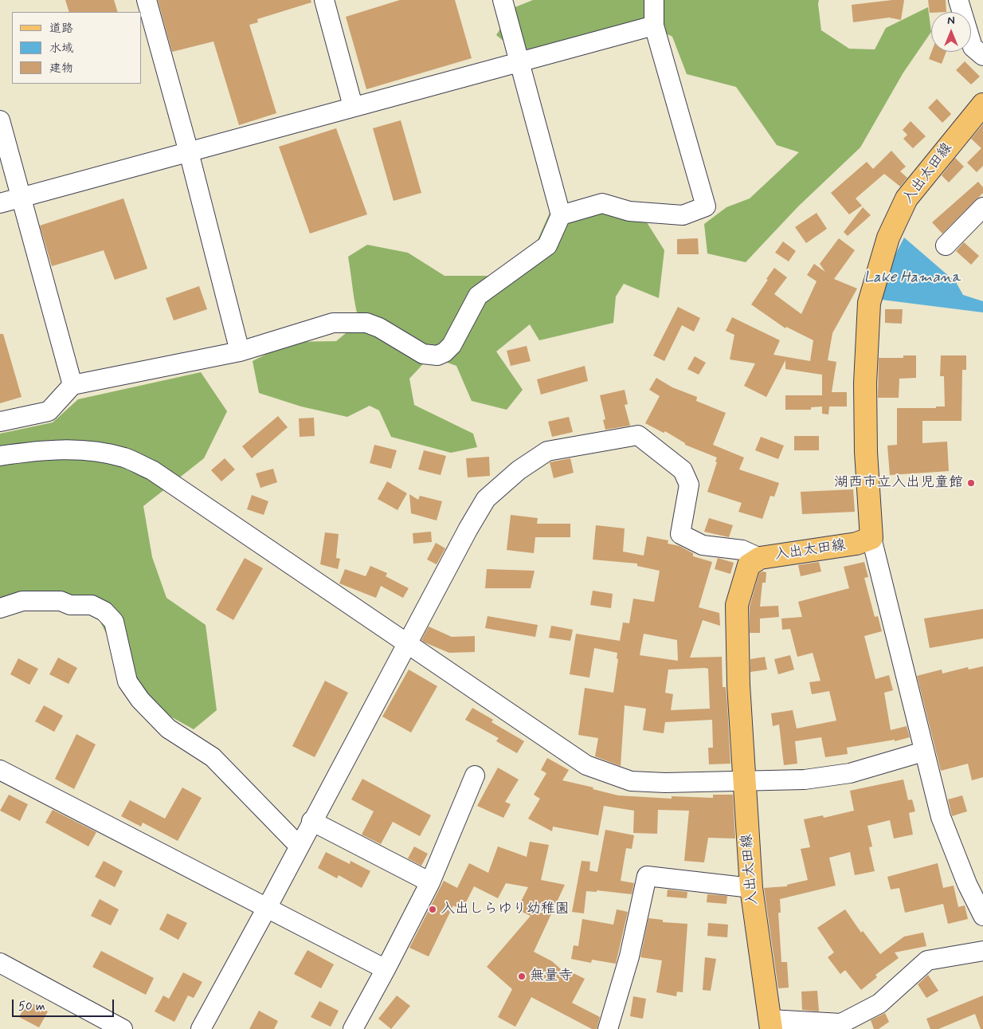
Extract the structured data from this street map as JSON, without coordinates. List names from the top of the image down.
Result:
{
  "streets": {
    "main road": ["入出太田線"]
  },
  "water": ["Lake Hamana"],
  "places": ["湖西市立入出児童館", "入出しらゆり幼稚園", "無量寺"],
  "legend": ["道路", "水域", "建物"],
  "scale_bar": "50 m",
  "north": "top"
}
